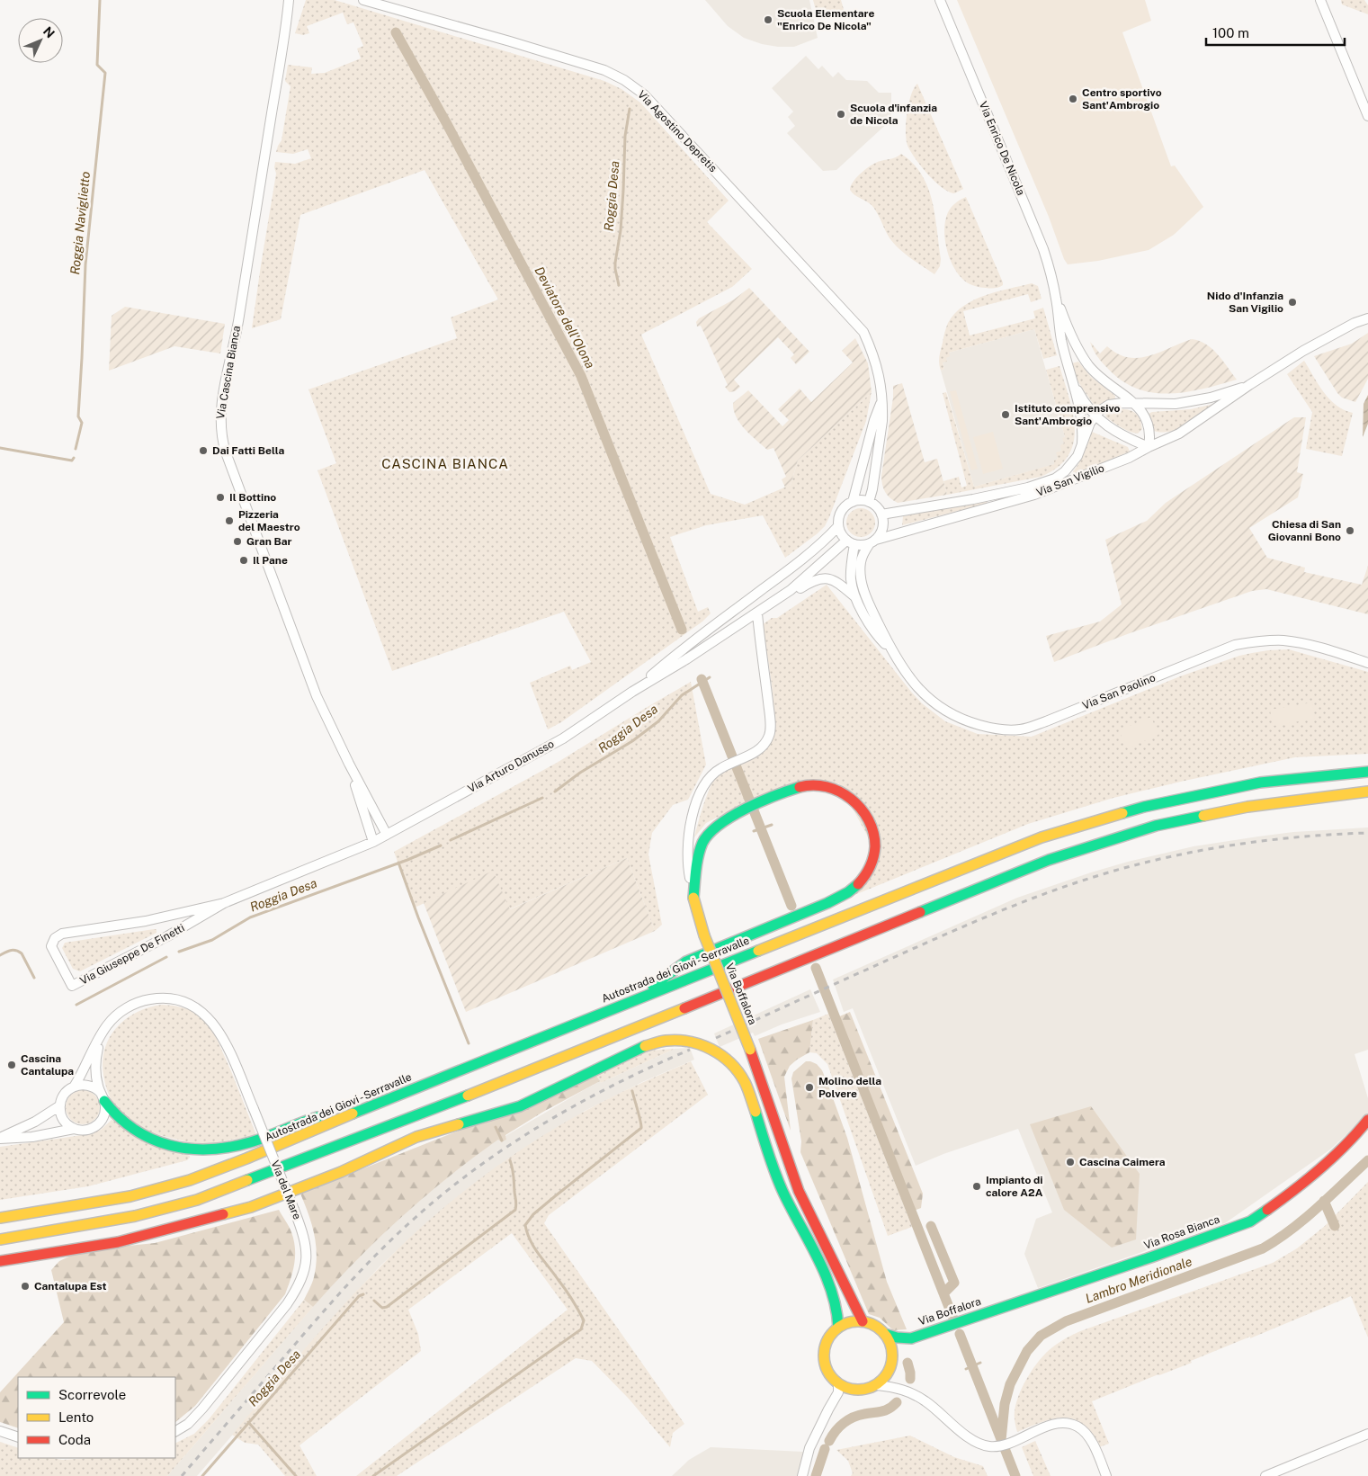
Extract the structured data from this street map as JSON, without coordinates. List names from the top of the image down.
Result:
{
  "streets": {
    "main road": ["Autostrada dei Giovi - Serravalle", "Via Boffalora", "Via Rosa Bianca"],
    "street": [
      "Via Agostino Depretis",
      "Via Enrico De Nicola",
      "Via Cascina Bianca",
      "Via San Vigilio",
      "Via San Paolino",
      "Via Arturo Danusso",
      "Via Giuseppe De Finetti",
      "Via del Mare"
    ]
  },
  "crossings": [
    ["Via Agostino Depretis", "Via San Vigilio"],
    ["Via Agostino Depretis", "Via San Paolino"],
    ["Via Agostino Depretis", "Via Arturo Danusso"],
    ["Via Enrico De Nicola", "Via San Vigilio"],
    ["Via Cascina Bianca", "Via Arturo Danusso"],
    ["Via Cascina Bianca", "Via Giuseppe De Finetti"],
    ["Via San Vigilio", "Via San Paolino"],
    ["Via San Vigilio", "Via Arturo Danusso"],
    ["Via San Paolino", "Via Arturo Danusso"],
    ["Via Arturo Danusso", "Via Giuseppe De Finetti"],
    ["Via Arturo Danusso", "Via Boffalora"],
    ["Via Boffalora", "Via Rosa Bianca"]
  ],
  "districts": ["CASCINA BIANCA"],
  "water": [
    "Roggia Desa",
    "Roggia Naviglietto",
    "Deviatore dell'Olona",
    "Lambro Meridionale"
  ],
  "places": [
    "Scuola Elementare \"Enrico De Nicola\"",
    "Centro sportivo Sant'Ambrogio",
    "Scuola d'infanzia de Nicola",
    "Nido d'Infanzia San Vigilio",
    "Istituto comprensivo Sant'Ambrogio",
    "Dai Fatti Bella",
    "Il Bottino",
    "Pizzeria del Maestro",
    "Chiesa di San Giovanni Bono",
    "Gran Bar",
    "Il Pane",
    "Cascina Cantalupa",
    "Molino della Polvere",
    "Cascina Caimera",
    "Impianto di calore A2A",
    "Cantalupa Est"
  ],
  "legend": ["Scorrevole", "Lento", "Coda"],
  "scale_bar": "100 m",
  "north": "top right"
}
